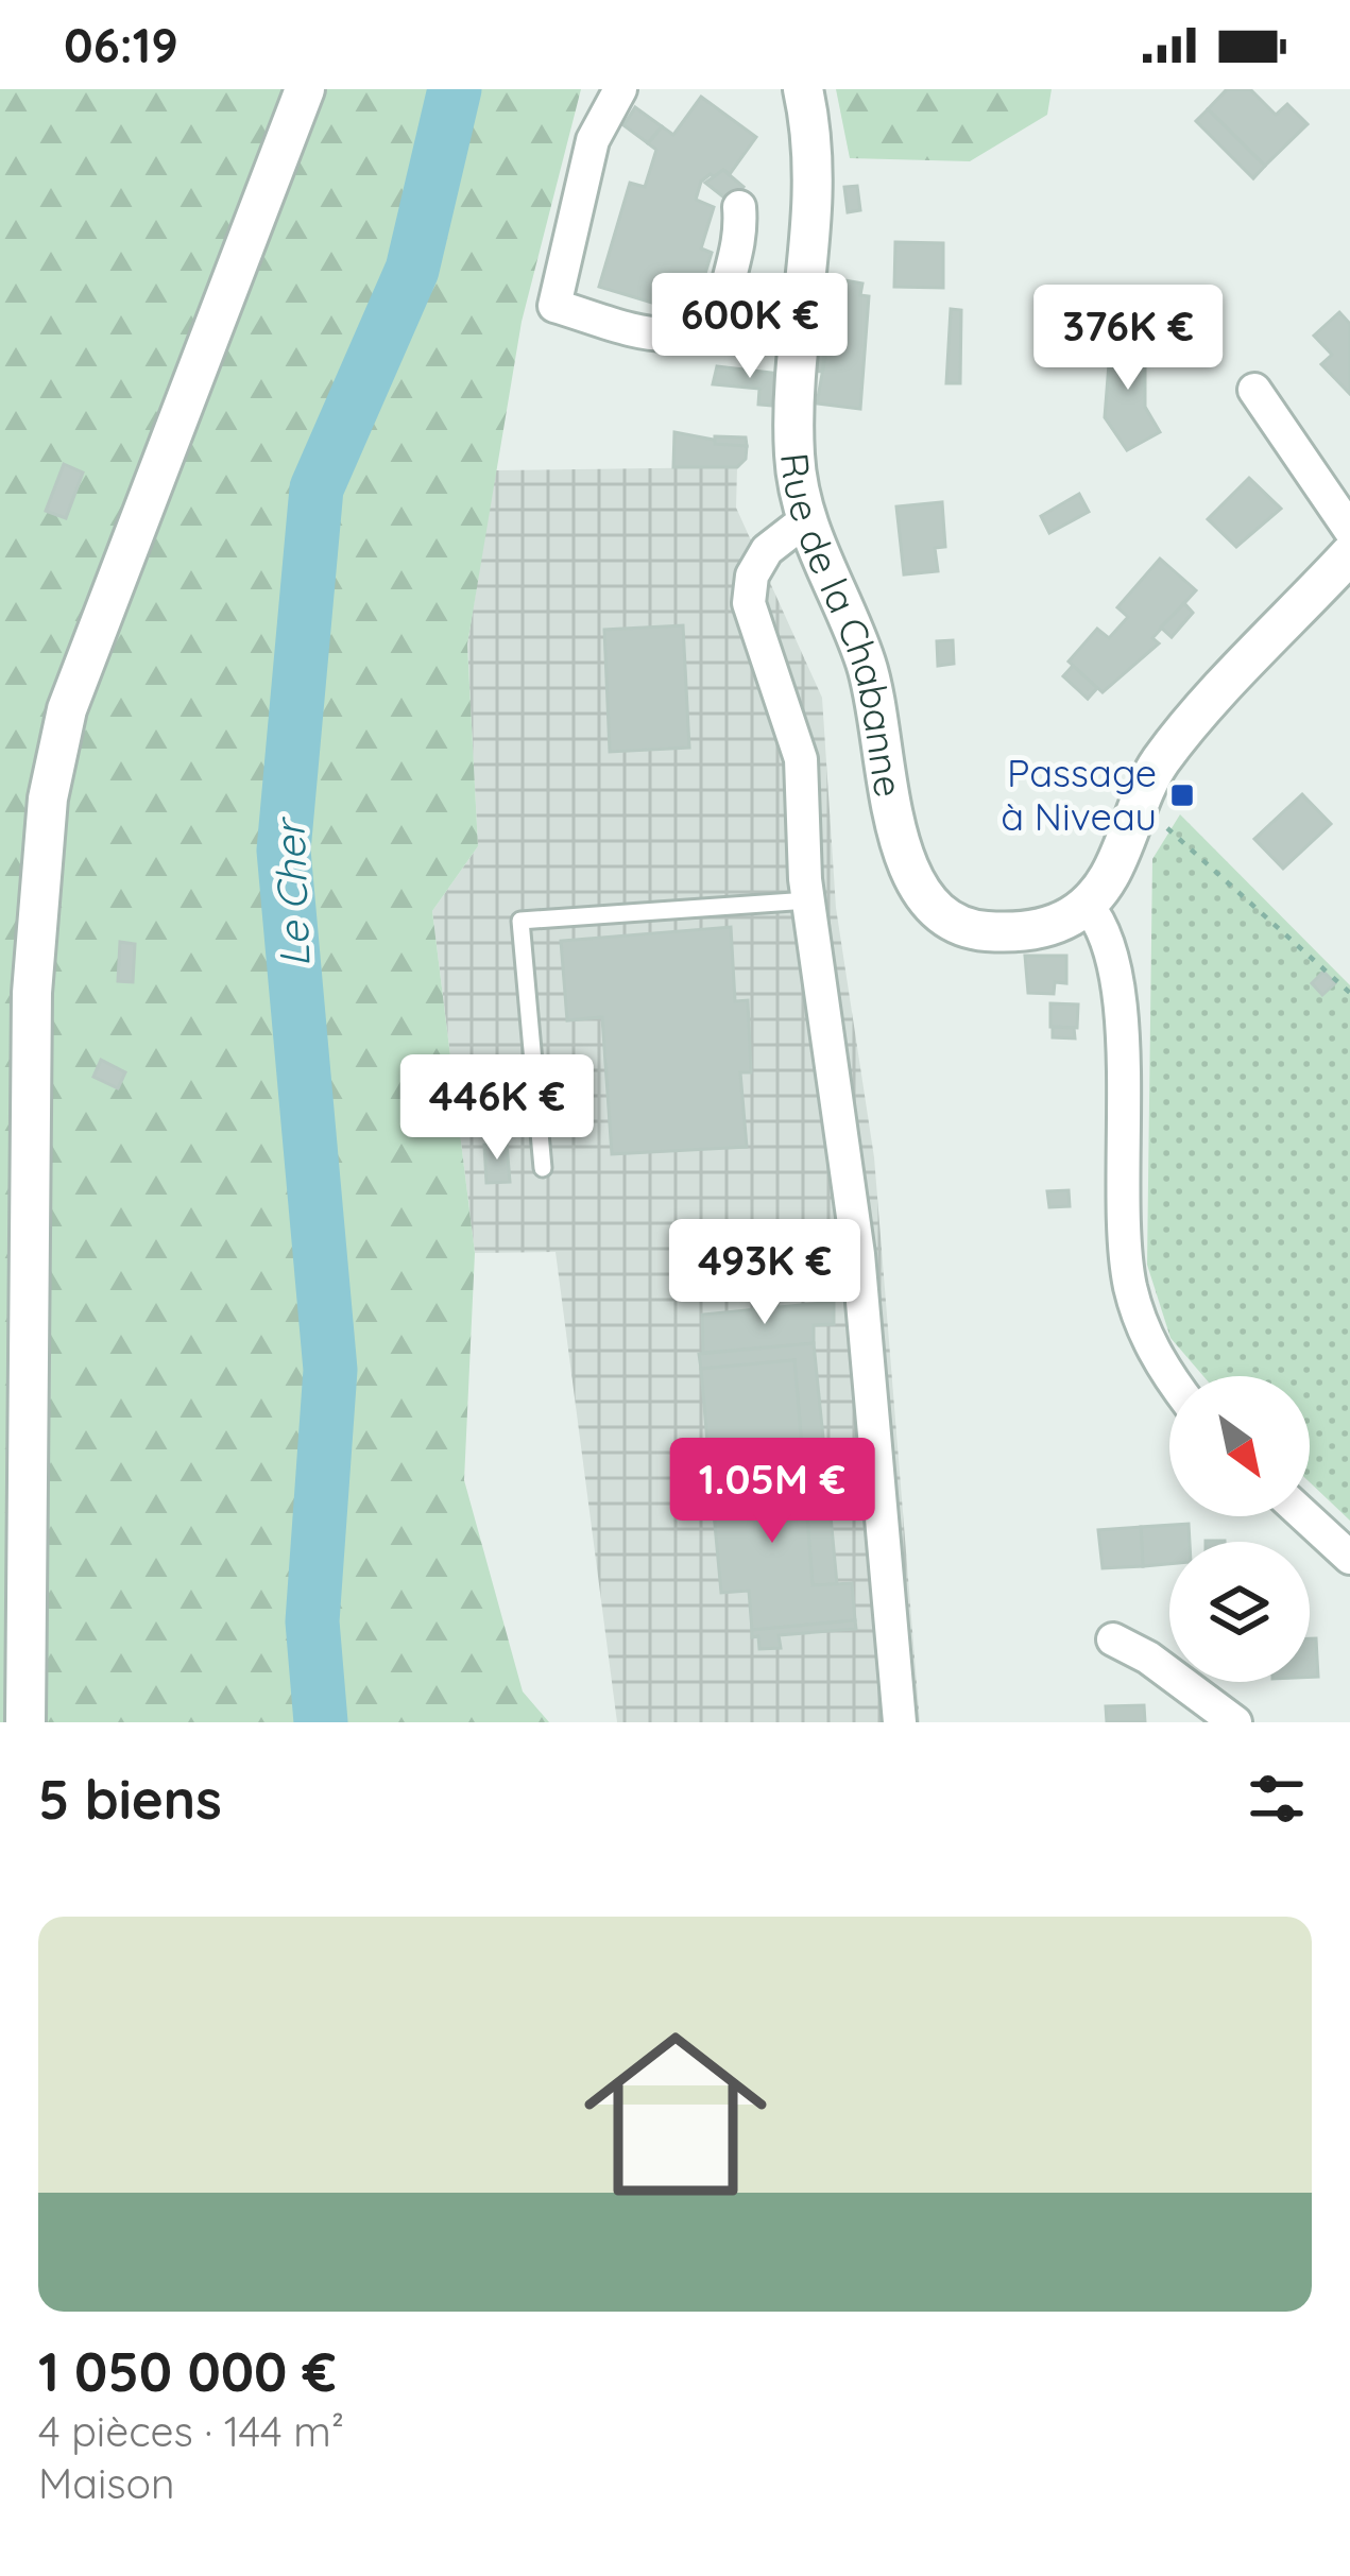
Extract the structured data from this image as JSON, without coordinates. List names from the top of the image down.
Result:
{
  "streets": {
    "street": ["Rue de la Chabanne"]
  },
  "water": ["Le Cher"],
  "places": {
    "transit": ["Passage à Niveau"]
  },
  "north": "bottom right",
  "page": {
    "status": "06:19",
    "price": [
      "600K €",
      "376K €",
      "446K €",
      "493K €",
      "1.05M €"
    ],
    "heading": "5 biens",
    "list": [
      {
        "name": "1 050 000 €",
        "note": "4 pièces · 144 m² · Maison"
      }
    ]
  }
}
